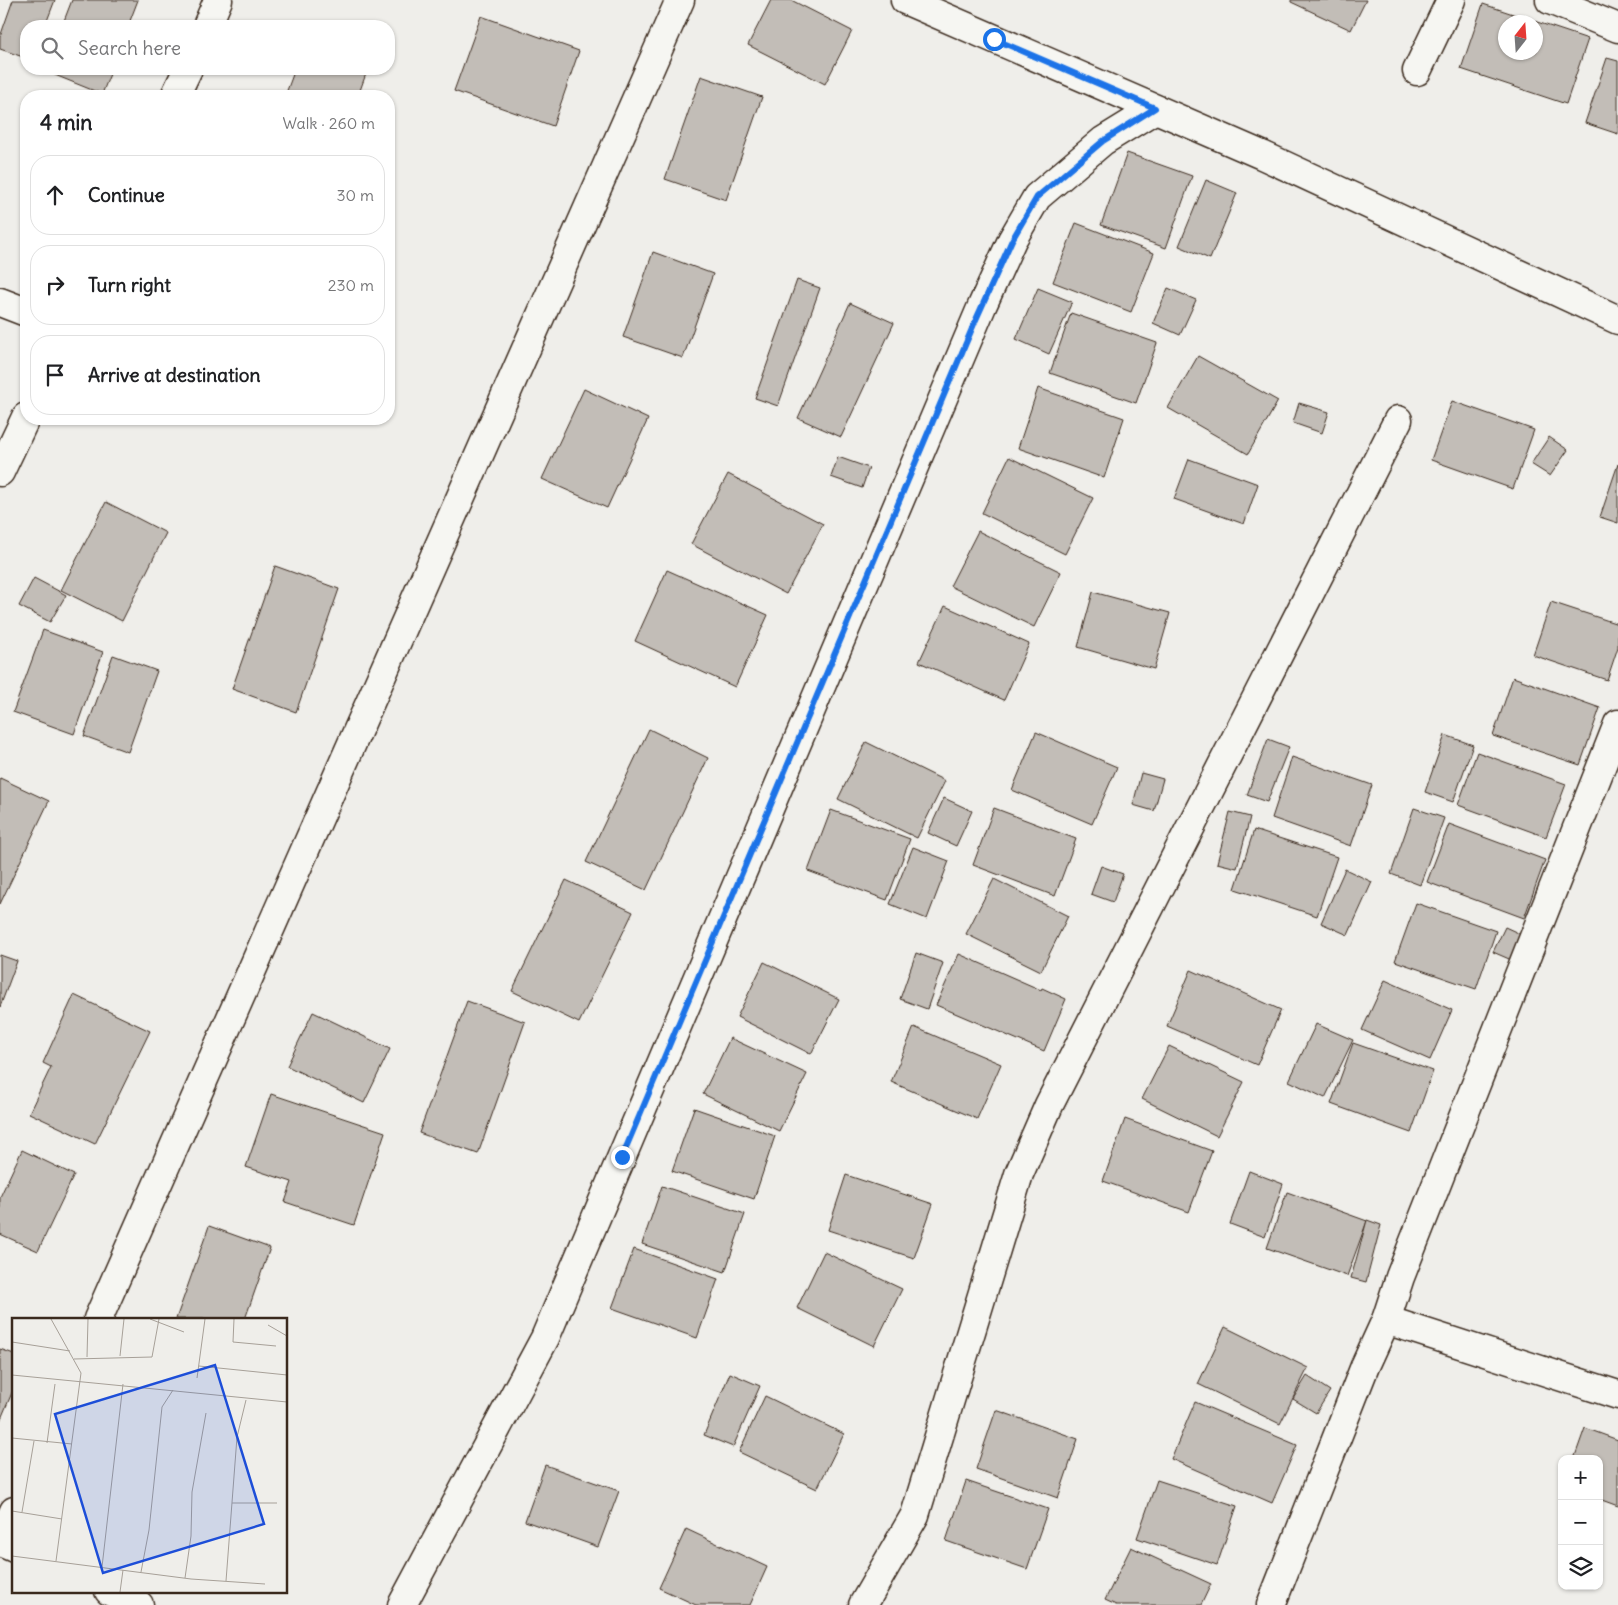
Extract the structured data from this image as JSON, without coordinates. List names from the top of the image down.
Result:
{
  "north": "top",
  "page": {
    "search": "Search here",
    "heading": ["4 min", "Walk · 260 m"],
    "list": [
      ["Continue", "30 m"],
      ["Turn right", "230 m"],
      "Arrive at destination"
    ],
    "map_buttons": ["+", "−"]
  }
}
